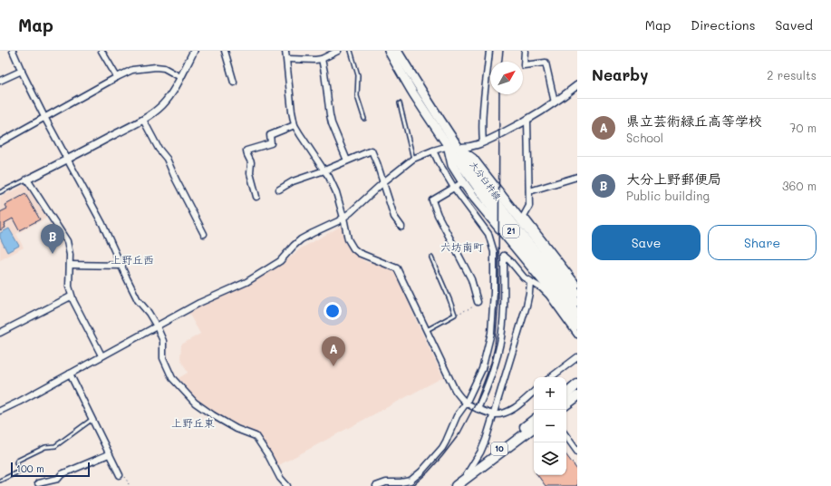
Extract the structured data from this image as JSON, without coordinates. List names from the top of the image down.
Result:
{
  "streets": {
    "highway": ["10"],
    "main road": ["大分臼杵線", "21"]
  },
  "districts": ["六坊南町", "上野丘西", "上野丘東"],
  "scale_bar": "100 m",
  "north": "top right",
  "page": {
    "header": "Map",
    "nav": ["Map", "Directions", "Saved"],
    "heading": ["Nearby", "2 results"],
    "list": [
      {
        "mark": "A",
        "name": "県立芸術緑丘高等学校",
        "note": "School",
        "value": "70 m"
      },
      {
        "mark": "B",
        "name": "大分上野郵便局",
        "note": "Public building",
        "value": "360 m"
      }
    ],
    "buttons": ["Save", "Share"],
    "pins": ["B", "A"],
    "map_buttons": ["+", "−"],
    "scale": "100 m"
  }
}
